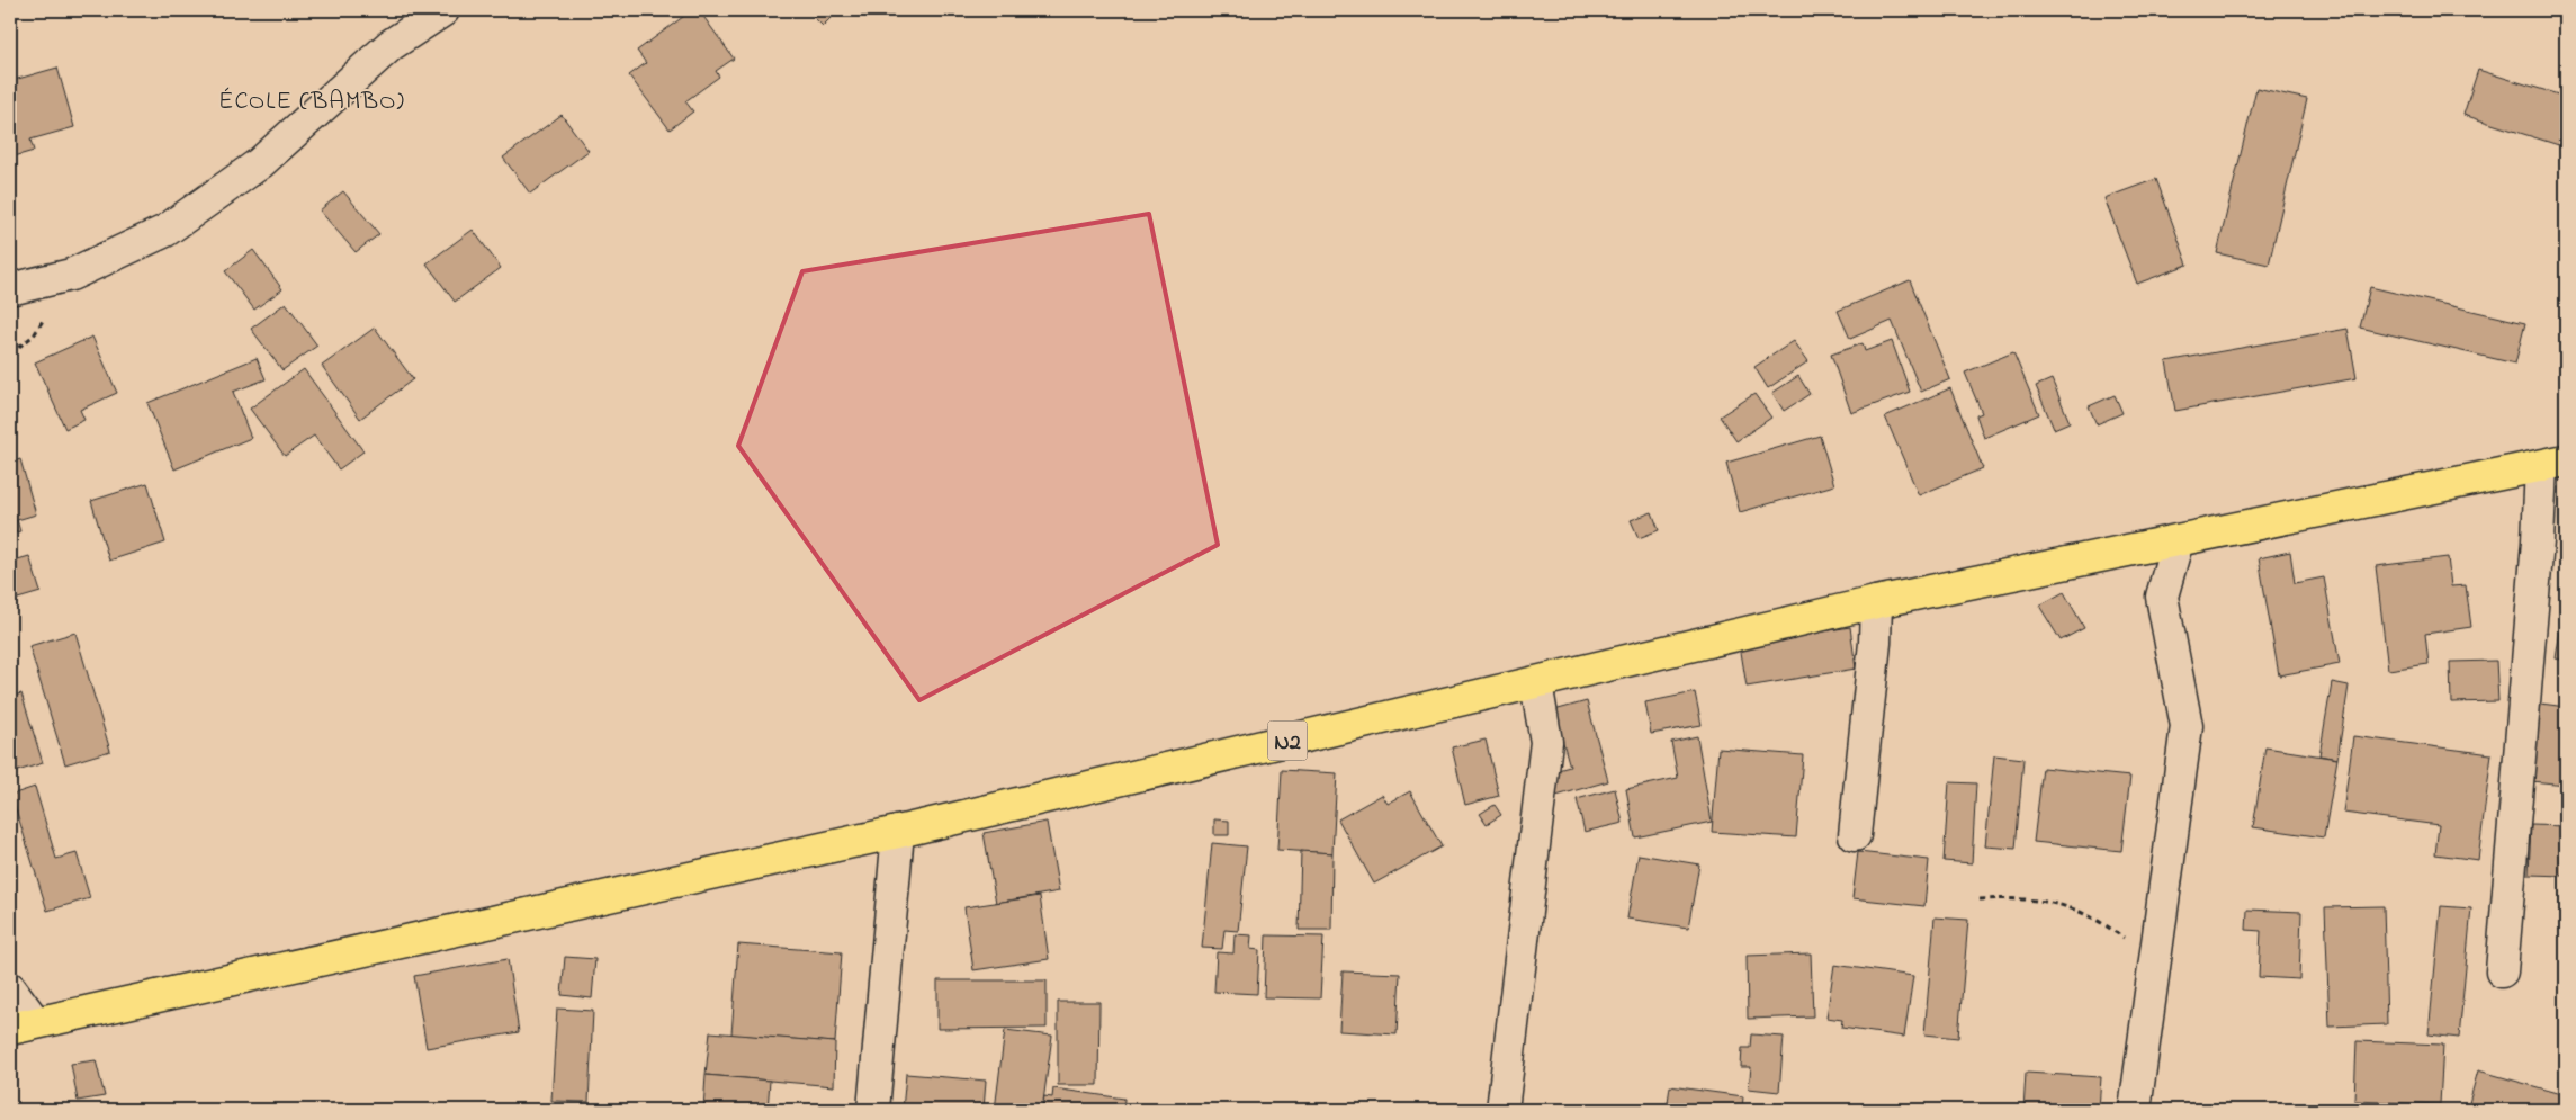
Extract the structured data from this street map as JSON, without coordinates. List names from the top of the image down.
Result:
{
  "streets": {
    "highway": ["N2"]
  },
  "districts": ["ÉCOLE (BAMBO)"]
}
